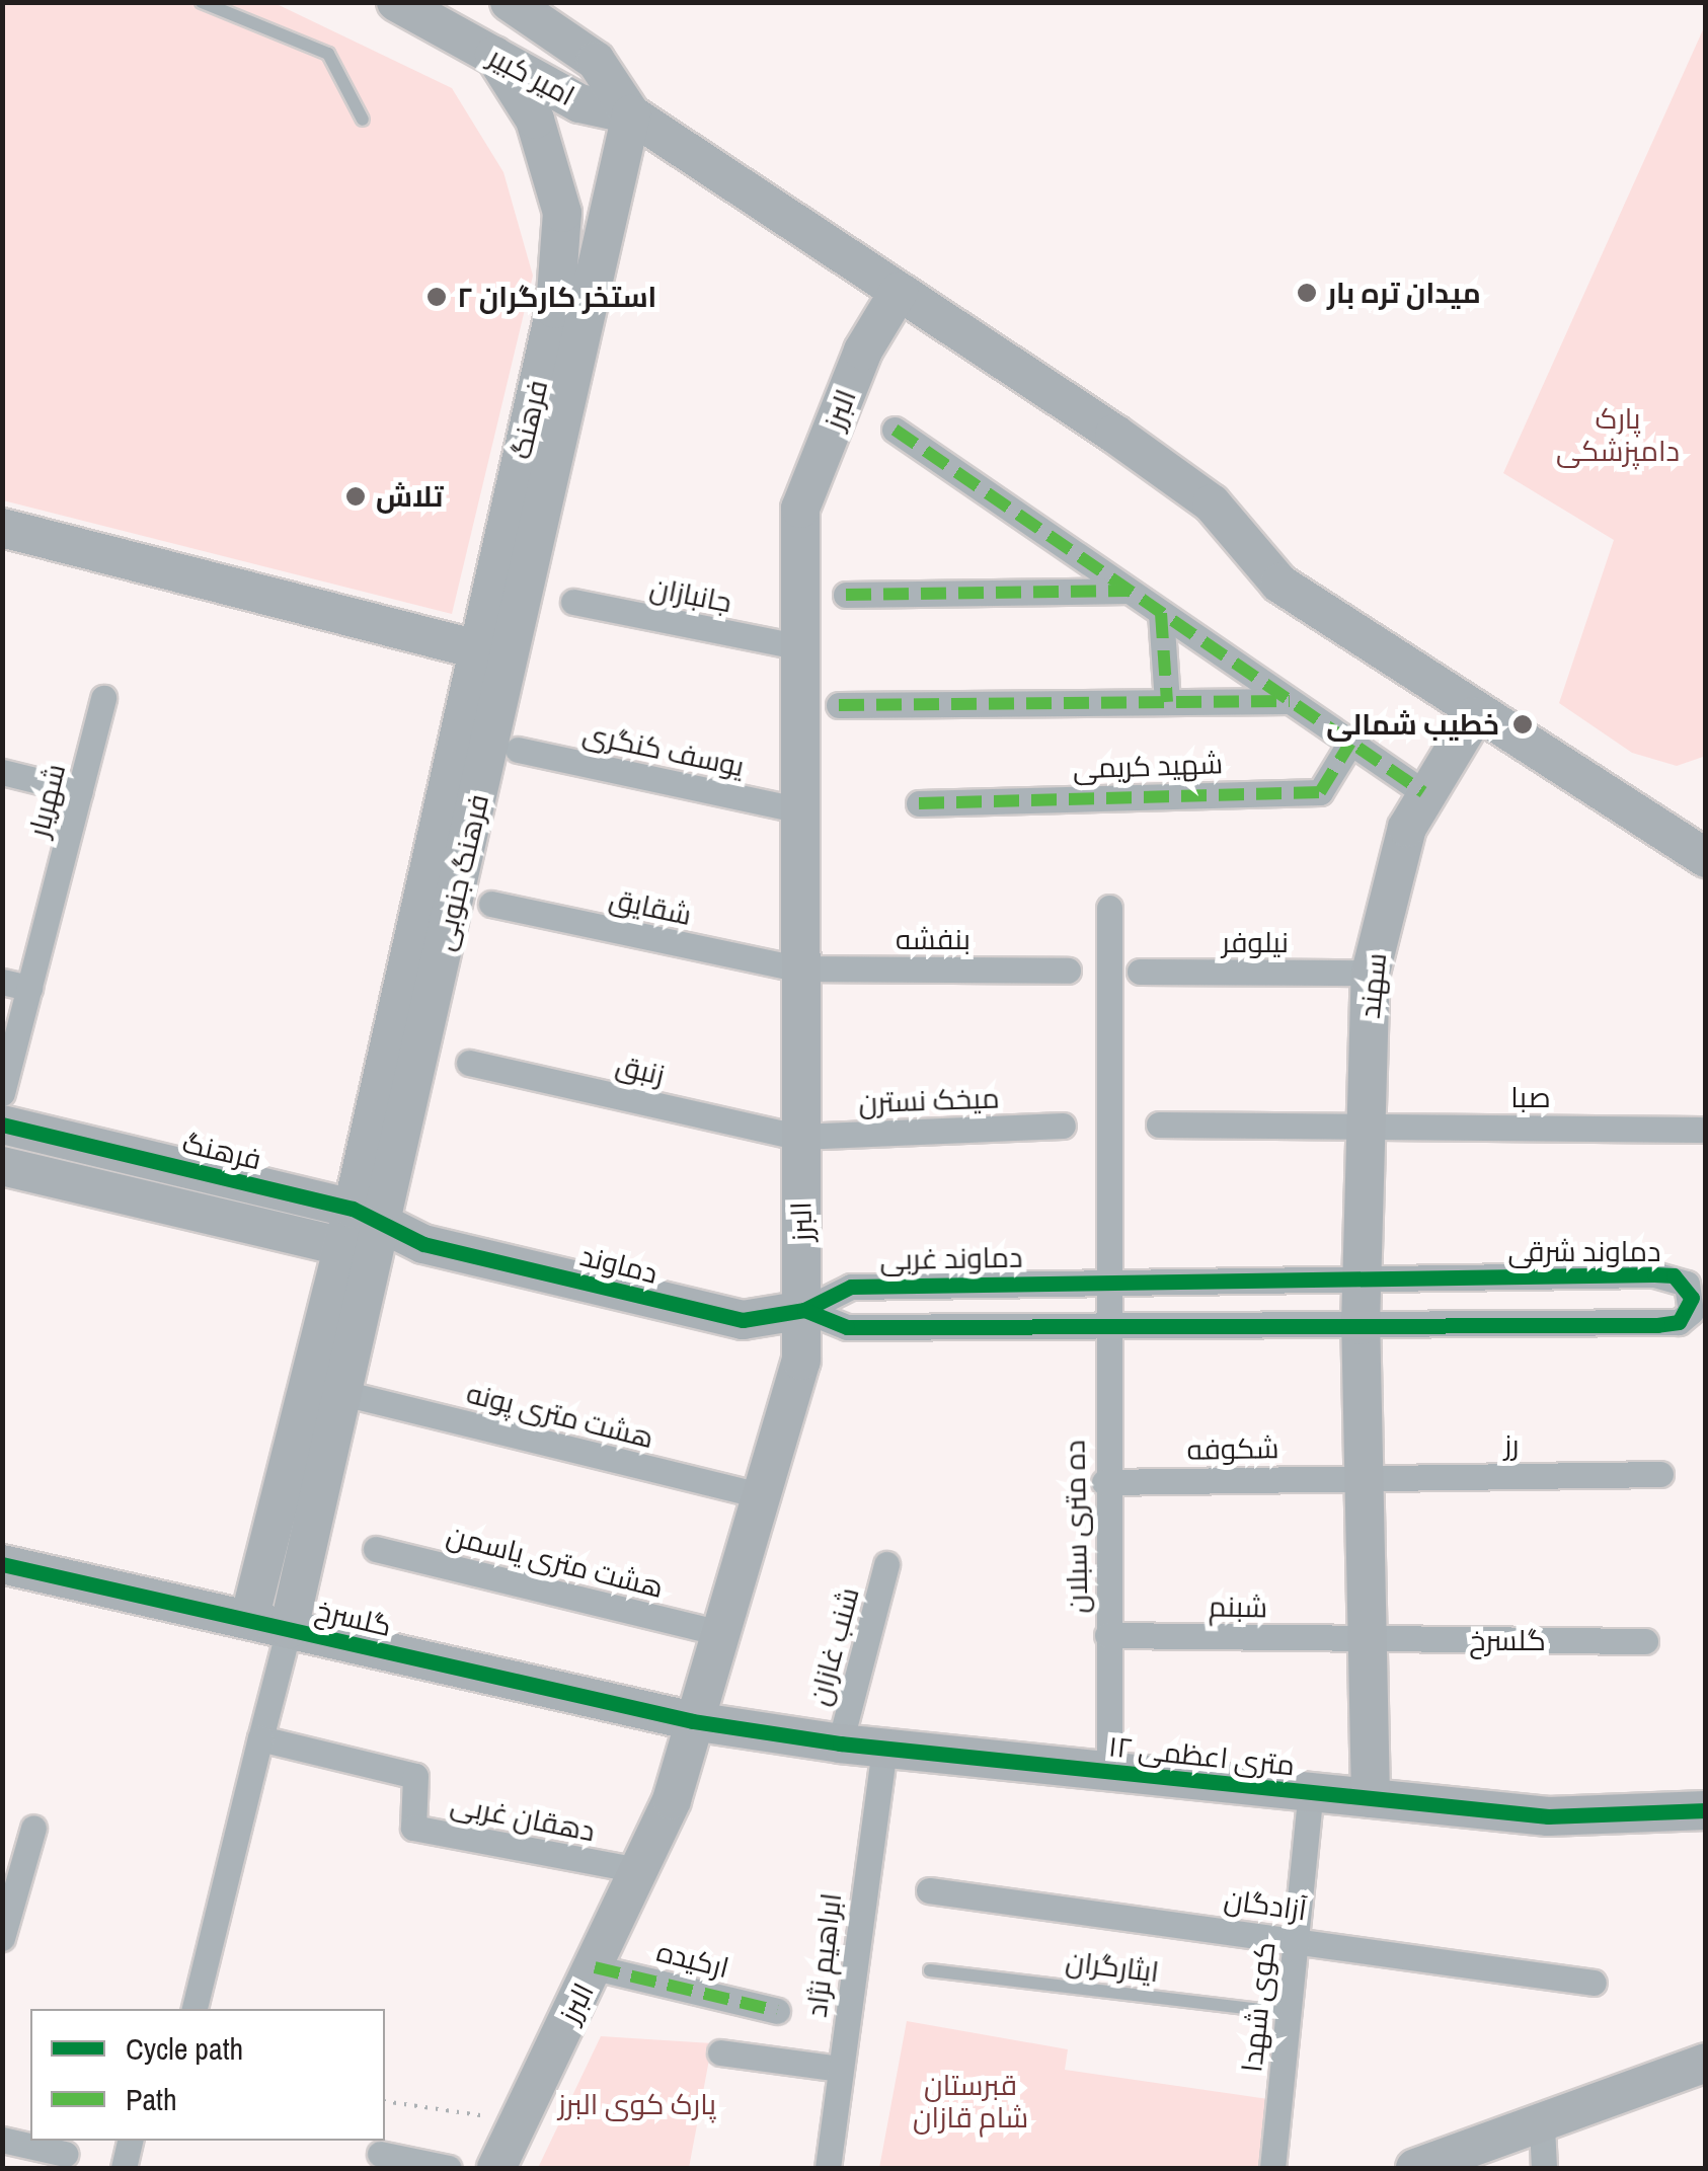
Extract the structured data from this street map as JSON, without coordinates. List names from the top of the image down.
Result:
{
  "streets": {
    "main road": [
      "امیر کبیر",
      "البرز",
      "فرهنگ",
      "سهند",
      "دماوند",
      "گلسرخ",
      "۱۲ متری اعظمی"
    ],
    "street": [
      "جانبازان",
      "یوسف کنگری",
      "شهید کریمی",
      "شهریار",
      "شقایق",
      "بنفشه",
      "نیلوفر",
      "زنبق",
      "صبا",
      "میخک نسترن",
      "دماوند شرقی",
      "دماوند غربی",
      "هشت متری پونه",
      "رز",
      "شکوفه",
      "ده متری سبلان",
      "هشت متری یاسمن",
      "شبنم",
      "شنب غازان",
      "دهقان غربی",
      "آزادگان",
      "ابراهیم نژاد",
      "ارکیده",
      "کوی شهدا"
    ],
    "lane": ["ایثارگران"]
  },
  "crossings": [
    ["امیر کبیر", "فرهنگ"],
    ["البرز", "جانبازان"],
    ["البرز", "یوسف کنگری"],
    ["البرز", "شقایق"],
    ["البرز", "بنفشه"],
    ["البرز", "زنبق"],
    ["البرز", "میخک نسترن"],
    ["البرز", "دماوند غربی"],
    ["البرز", "دماوند"],
    ["البرز", "هشت متری پونه"],
    ["البرز", "هشت متری یاسمن"],
    ["البرز", "گلسرخ"],
    ["البرز", "۱۲ متری اعظمی"],
    ["البرز", "دهقان غربی"],
    ["البرز", "ارکیده"],
    ["فرهنگ", "دماوند"],
    ["فرهنگ", "گلسرخ"],
    ["شقایق", "بنفشه"],
    ["نیلوفر", "سهند"],
    ["سهند", "صبا"],
    ["سهند", "دماوند شرقی"],
    ["سهند", "دماوند غربی"],
    ["زنبق", "میخک نسترن"],
    ["دماوند شرقی", "دماوند غربی"],
    ["دماوند غربی", "دماوند"],
    ["دماوند غربی", "ده متری سبلان"],
    ["رز", "شکوفه"],
    ["شکوفه", "ده متری سبلان"],
    ["ده متری سبلان", "شبنم"],
    ["ده متری سبلان", "۱۲ متری اعظمی"],
    ["شبنم", "گلسرخ"],
    ["گلسرخ", "۱۲ متری اعظمی"],
    ["شنب غازان", "۱۲ متری اعظمی"],
    ["۱۲ متری اعظمی", "ابراهیم نژاد"],
    ["۱۲ متری اعظمی", "کوی شهدا"],
    ["آزادگان", "کوی شهدا"],
    ["ایثارگران", "کوی شهدا"]
  ],
  "parks": ["پارک دامپزشکی", "قبرستان شام قازان", "پارک کوی البرز"],
  "places": [
    "میدان تره بار",
    "استخر کارگران ۲",
    "تلاش",
    "خطیب شمالی"
  ],
  "legend": ["Cycle path", "Path"]
}
